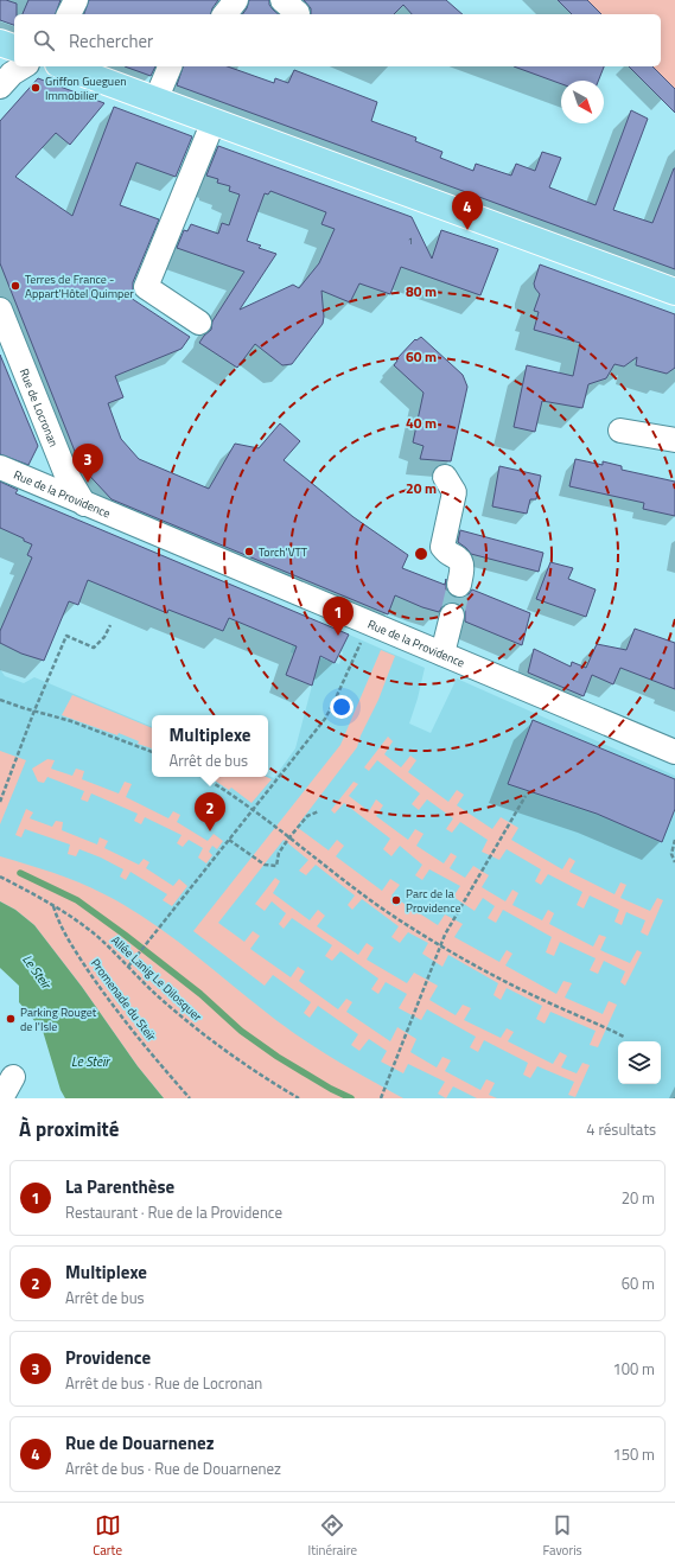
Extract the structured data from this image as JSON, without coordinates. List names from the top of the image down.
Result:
{
  "streets": {
    "street": ["Rue de Locronan", "Rue de la Providence"],
    "path": ["Allée Lanig Le Dilosquer", "Promenade du Steïr"]
  },
  "crossings": [
    ["Rue de Locronan", "Rue de la Providence"],
    ["Allée Lanig Le Dilosquer", "Promenade du Steïr"]
  ],
  "water": ["Le Steir", "Le Steïr"],
  "places": [
    "Griffon Gueguen Immobilier",
    "Terres de France - Appart'Hôtel Quimper",
    "Torch'VTT",
    "Parc de la Providence",
    "Parking Rouget de l'Isle"
  ],
  "house_numbers": ["1"],
  "north": "bottom right",
  "page": {
    "search": "Rechercher",
    "pins": [
      "4",
      "3",
      "1",
      "2"
    ],
    "popup": ["Multiplexe", "Arrêt de bus"],
    "heading": ["À proximité", "4 résultats"],
    "list": [
      {
        "mark": "1",
        "name": "La Parenthèse",
        "note": "Restaurant · Rue de la Providence",
        "value": "20 m"
      },
      {
        "mark": "2",
        "name": "Multiplexe",
        "note": "Arrêt de bus",
        "value": "60 m"
      },
      {
        "mark": "3",
        "name": "Providence",
        "note": "Arrêt de bus · Rue de Locronan",
        "value": "100 m"
      },
      {
        "mark": "4",
        "name": "Rue de Douarnenez",
        "note": "Arrêt de bus · Rue de Douarnenez",
        "value": "150 m"
      }
    ],
    "nav": ["Carte", "Itinéraire", "Favoris"]
  },
  "rings": [
    "80 m",
    "60 m",
    "40 m",
    "20 m"
  ]
}
